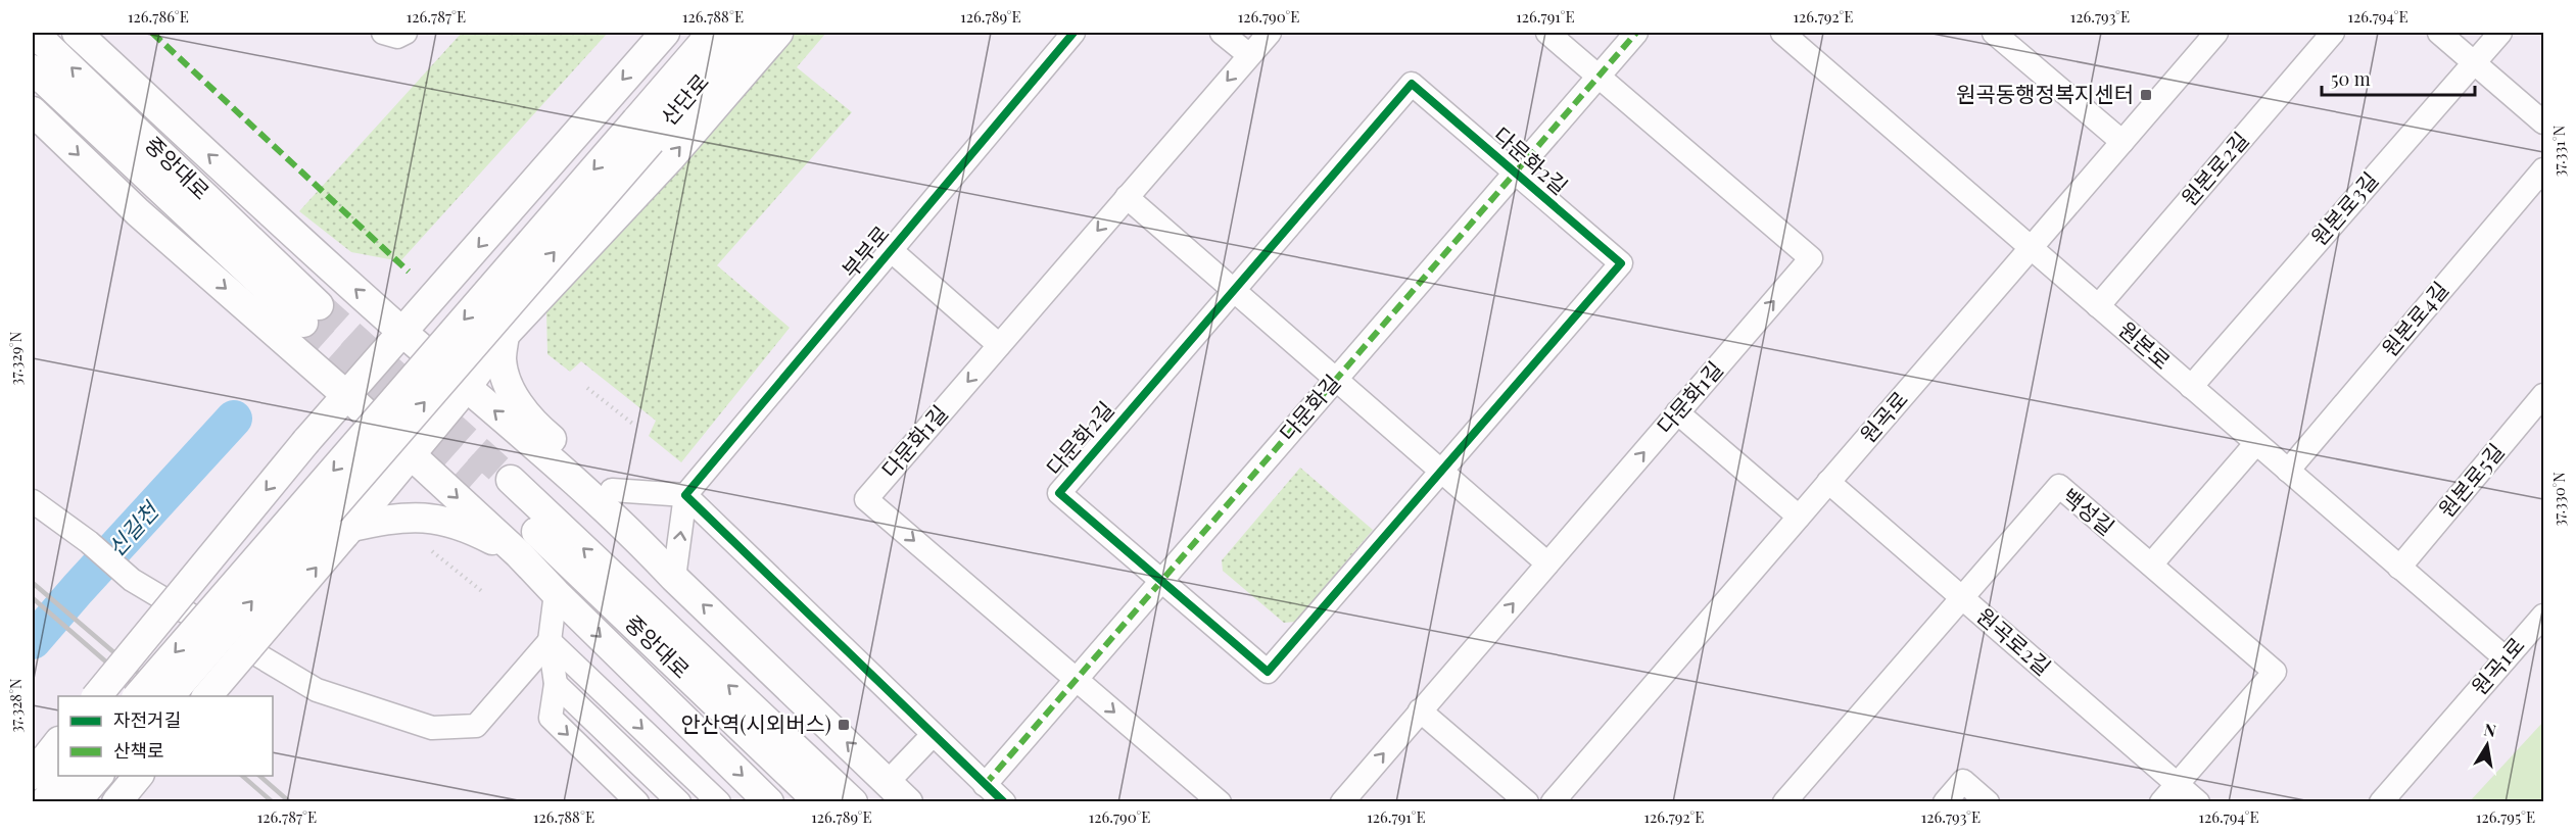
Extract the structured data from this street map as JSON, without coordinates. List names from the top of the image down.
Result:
{
  "streets": {
    "main road": ["산단로", "중앙대로"],
    "street": [
      "다문화2길",
      "원본로2길",
      "원본로3길",
      "부부로",
      "원본로4길",
      "원본로",
      "다문화1길",
      "다문화길",
      "원곡로",
      "원본로5길",
      "백성길",
      "원곡로2길",
      "원곡1로"
    ]
  },
  "crossings": [
    ["다문화2길", "다문화길"],
    ["원본로2길", "원본로"],
    ["원본로3길", "원본로"],
    ["원본로4길", "원본로"],
    ["원본로", "원곡로"],
    ["원본로", "원본로5길"],
    ["원본로", "원곡1로"],
    ["다문화1길", "다문화길"],
    ["원곡로", "원곡로2길"],
    ["백성길", "원곡로2길"]
  ],
  "water": ["신길천"],
  "places": {
    "transit": ["원곡동행정복지센터", "안산역(시외버스)"]
  },
  "legend": ["자전거길", "산책로"],
  "scale_bar": "50 m",
  "north": "top",
  "coordinates": [
    "126.786°E",
    "126.787°E",
    "126.788°E",
    "126.789°E",
    "126.790°E",
    "126.791°E",
    "126.792°E",
    "126.793°E",
    "126.794°E",
    "37.331°N",
    "37.329°N",
    "37.330°N",
    "37.328°N",
    "126.795°E"
  ]
}
